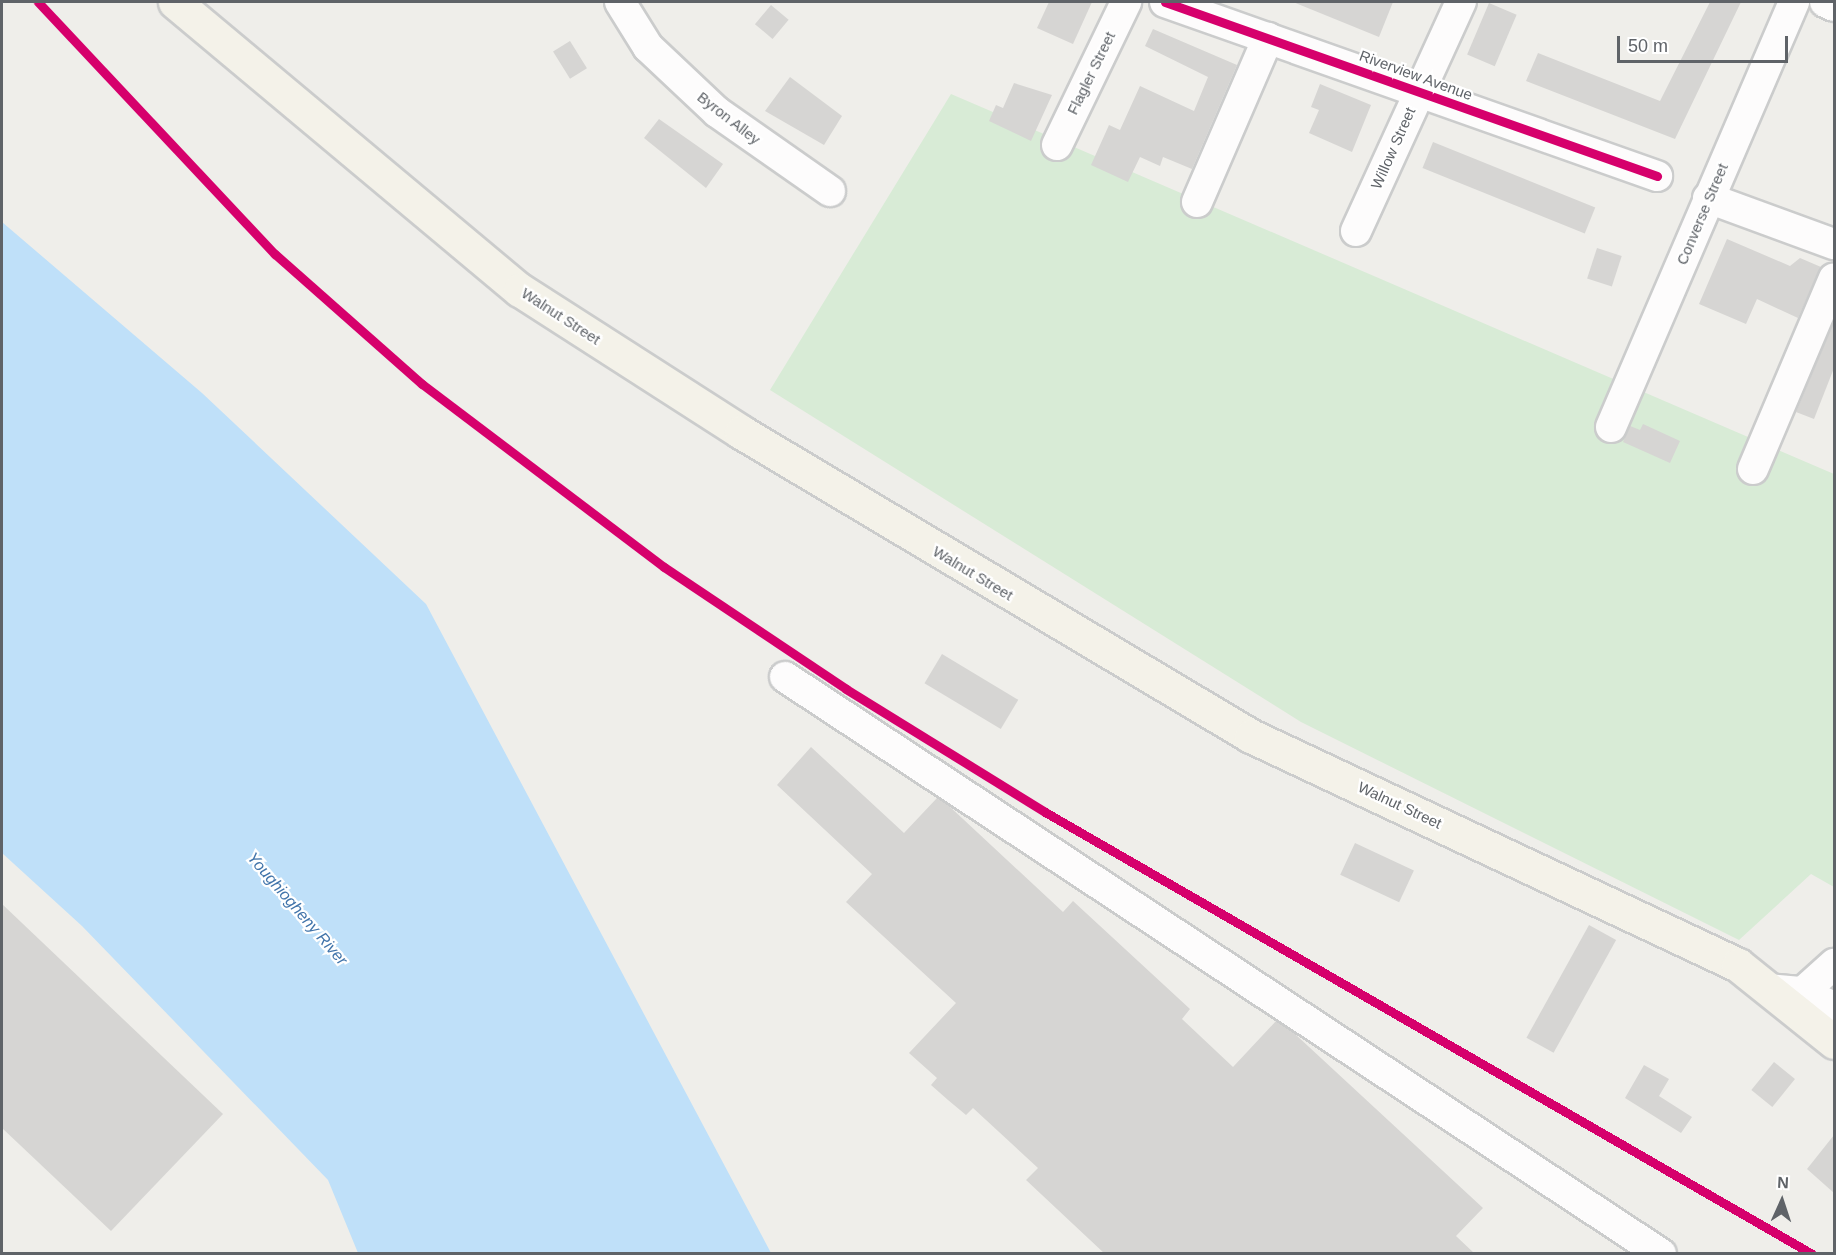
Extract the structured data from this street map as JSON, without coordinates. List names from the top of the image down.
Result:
{
  "streets": {
    "main road": ["Walnut Street"],
    "street": [
      "Flagler Street",
      "Riverview Avenue",
      "Byron Alley",
      "Willow Street",
      "Converse Street"
    ]
  },
  "crossings": [
    ["Riverview Avenue", "Willow Street"]
  ],
  "water": ["Youghiogheny River"],
  "scale_bar": "50 m",
  "north": "top"
}
